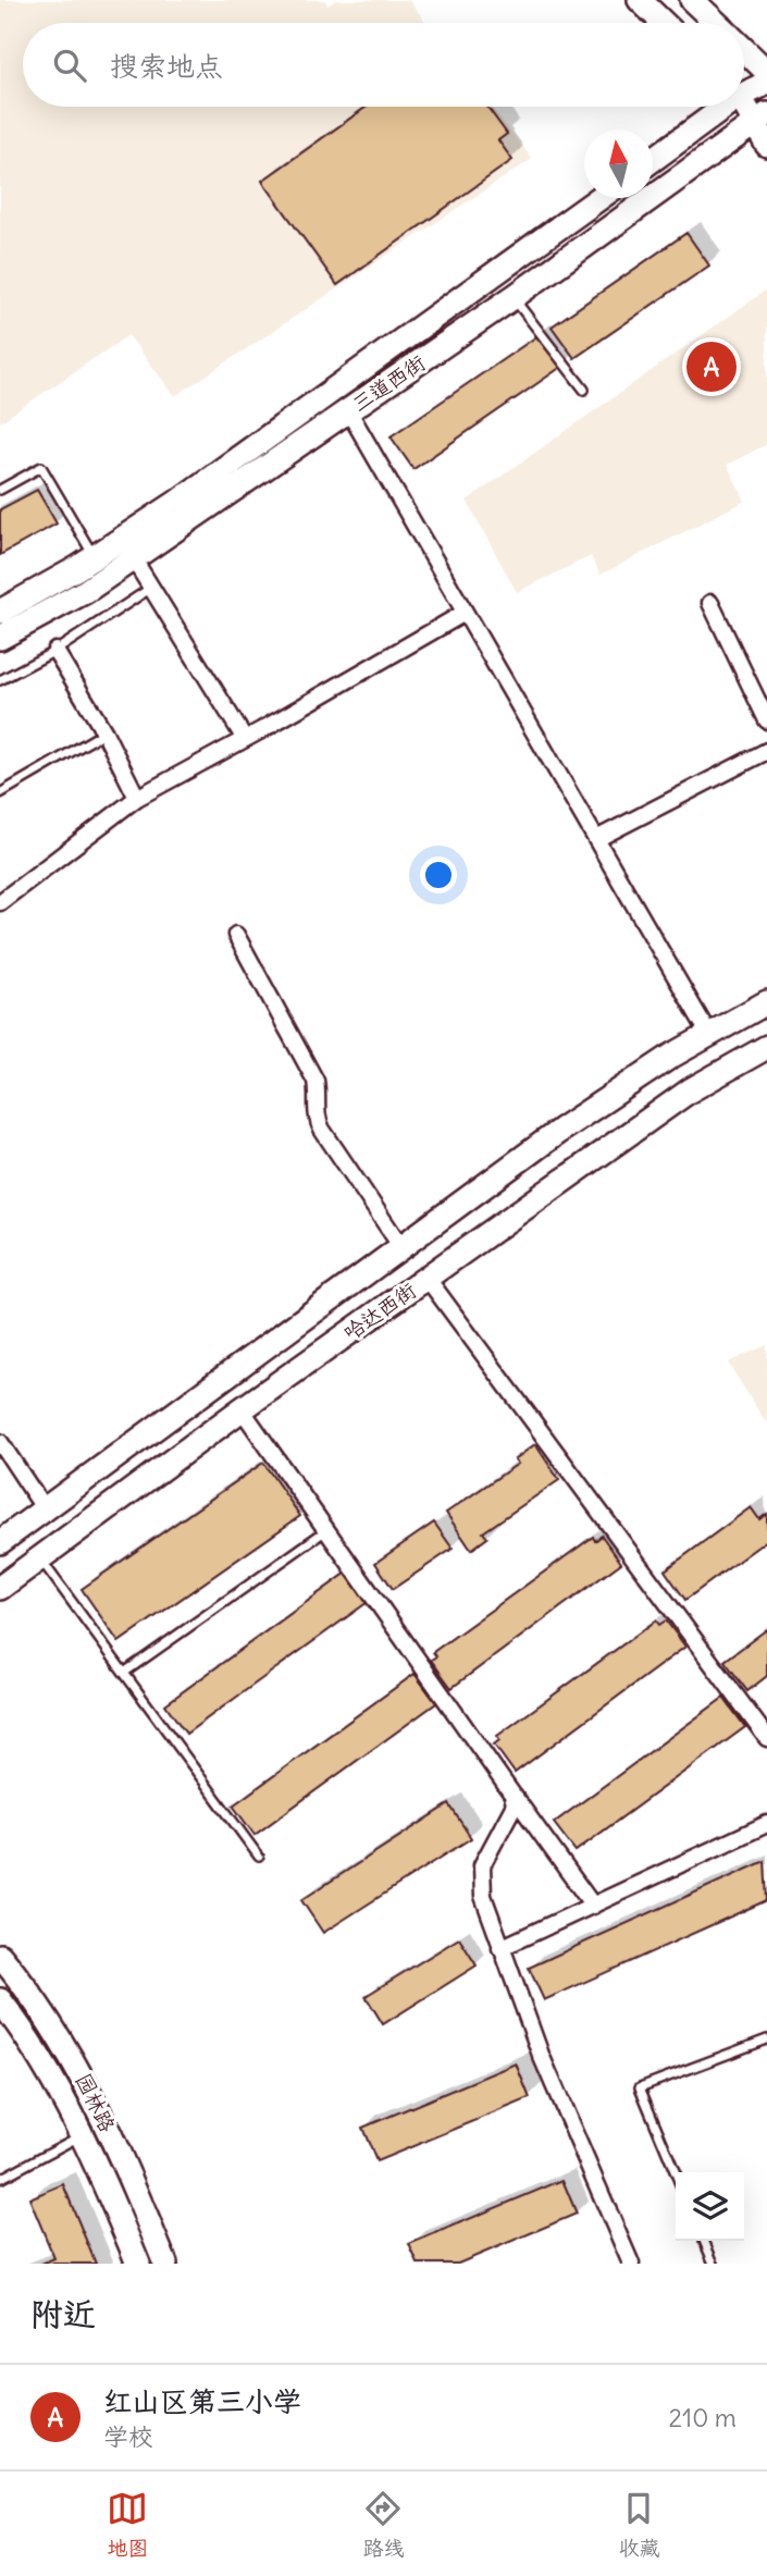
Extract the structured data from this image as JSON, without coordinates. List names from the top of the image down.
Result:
{
  "streets": {
    "main road": ["三道西街", "哈达西街", "园林路"]
  },
  "north": "top",
  "page": {
    "search": "搜索地点",
    "pins": "A",
    "heading": "附近",
    "list": [
      {
        "mark": "A",
        "name": "红山区第三小学",
        "note": "学校",
        "value": "210 m"
      }
    ],
    "nav": ["地图", "路线", "收藏"]
  }
}
